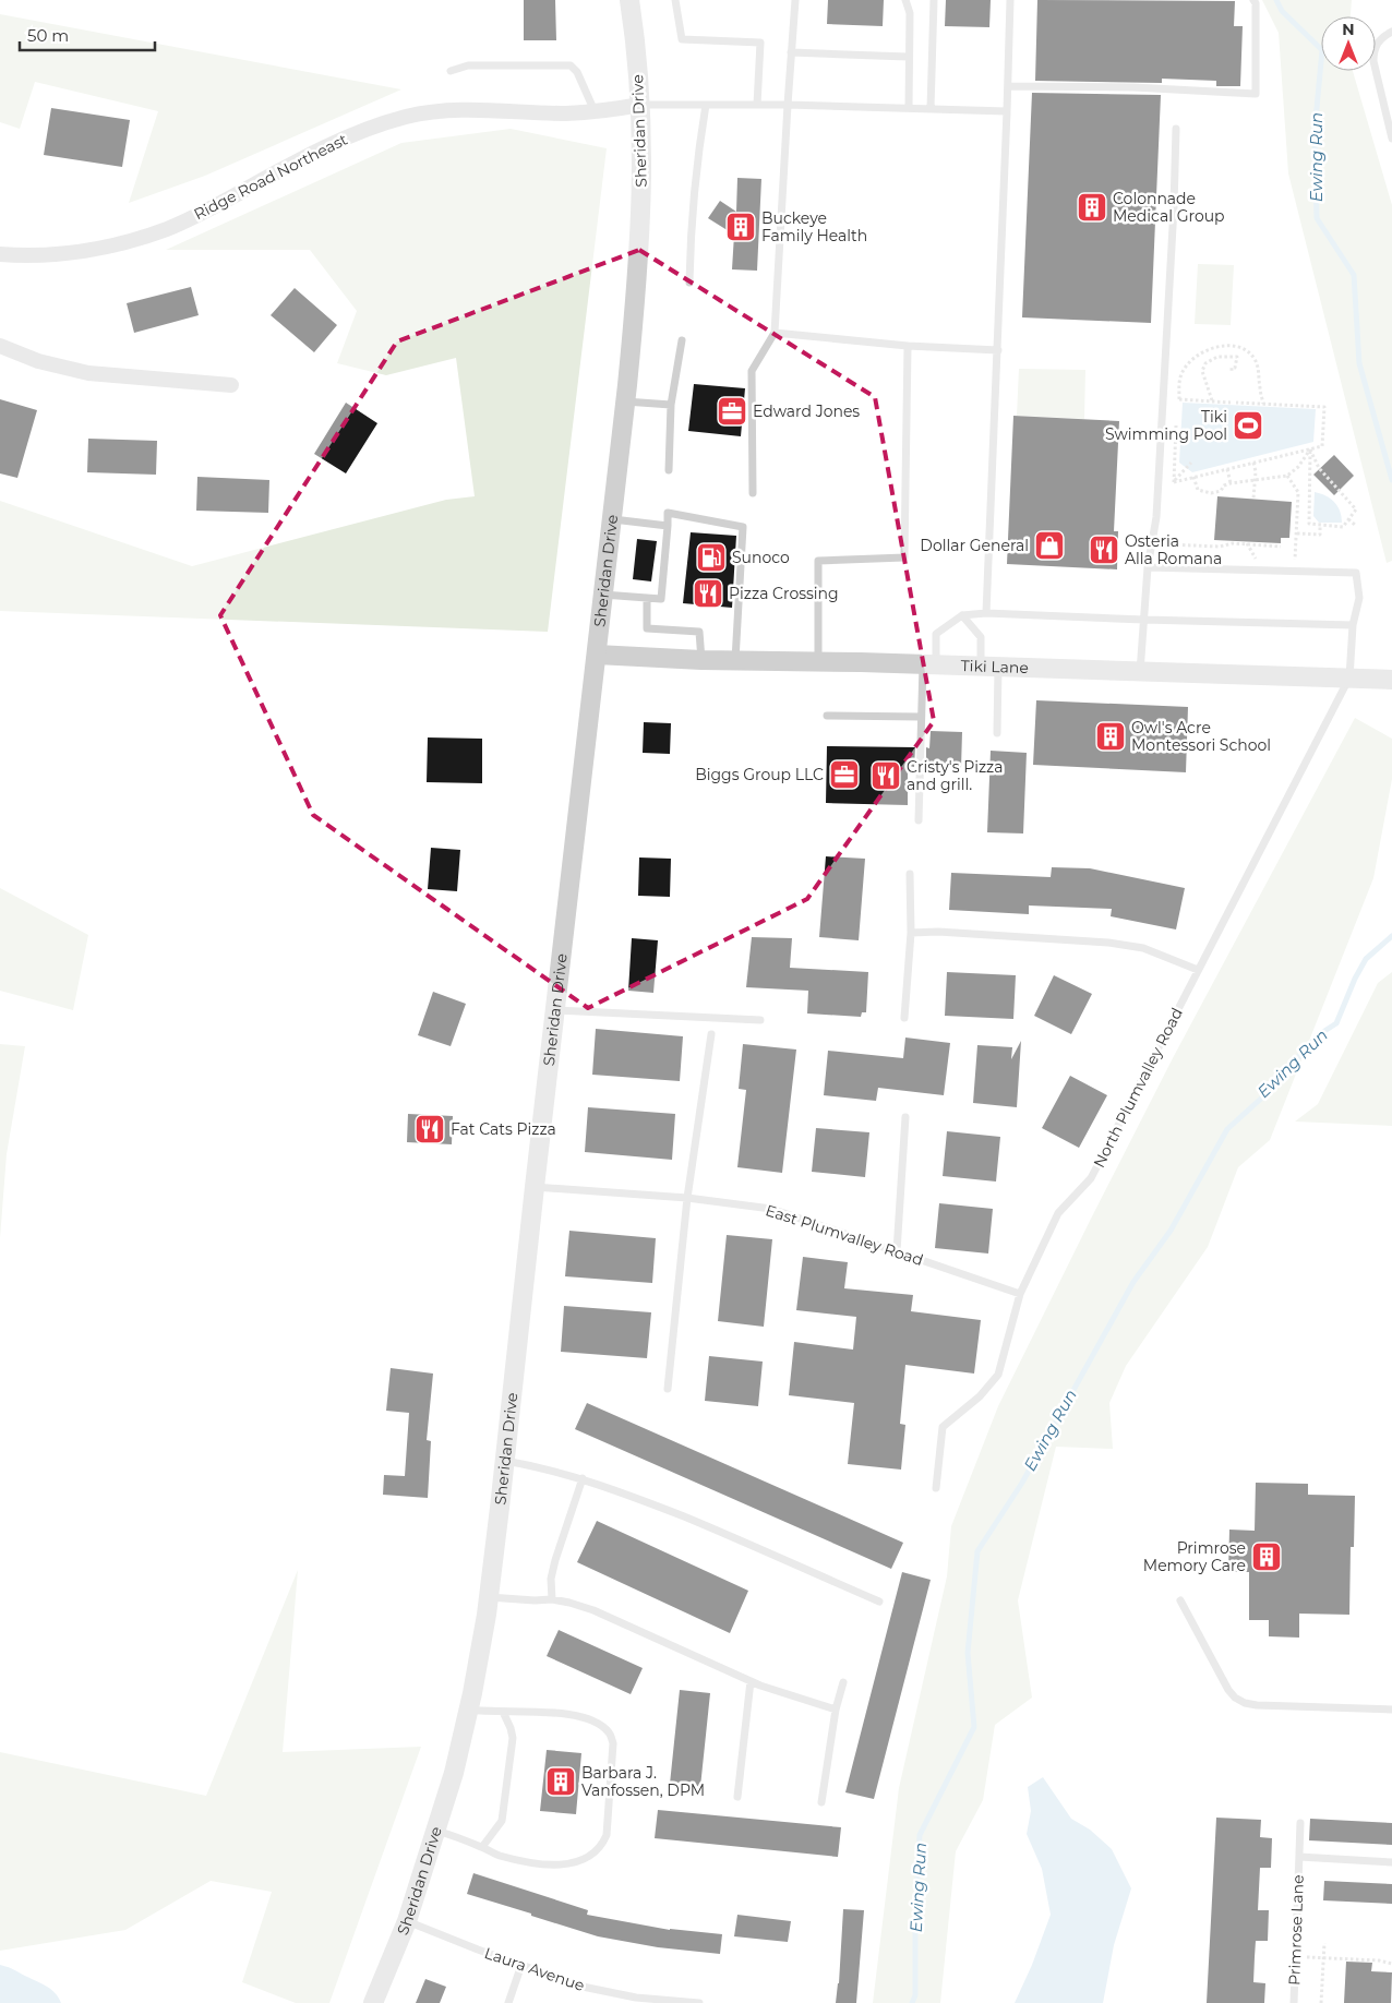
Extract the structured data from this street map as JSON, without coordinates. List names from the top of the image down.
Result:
{
  "streets": {
    "street": ["Sheridan Drive", "Ridge Road Northeast", "Tiki Lane"],
    "lane": [
      "North Plumvalley Road",
      "East Plumvalley Road",
      "Primrose Lane",
      "Laura Avenue"
    ]
  },
  "crossings": [
    ["Sheridan Drive", "Ridge Road Northeast"],
    ["Sheridan Drive", "Tiki Lane"],
    ["Sheridan Drive", "East Plumvalley Road"],
    ["Sheridan Drive", "Laura Avenue"],
    ["Tiki Lane", "North Plumvalley Road"],
    ["North Plumvalley Road", "East Plumvalley Road"]
  ],
  "water": ["Ewing Run"],
  "places": {
    "building": [
      "Colonnade Medical Group",
      "Buckeye Family Health",
      "Owl's Acre Montessori School",
      "Primrose Memory Care",
      "Barbara J. Vanfossen, DPM"
    ],
    "office": ["Edward Jones", "Biggs Group LLC"],
    "sports": ["Tiki Swimming Pool"],
    "shop": ["Dollar General"],
    "restaurant": [
      "Osteria Alla Romana",
      "Pizza Crossing",
      "Cristy's Pizza and grill.",
      "Fat Cats Pizza"
    ],
    "fuel station": ["Sunoco"]
  },
  "scale_bar": "50 m",
  "north": "top"
}
